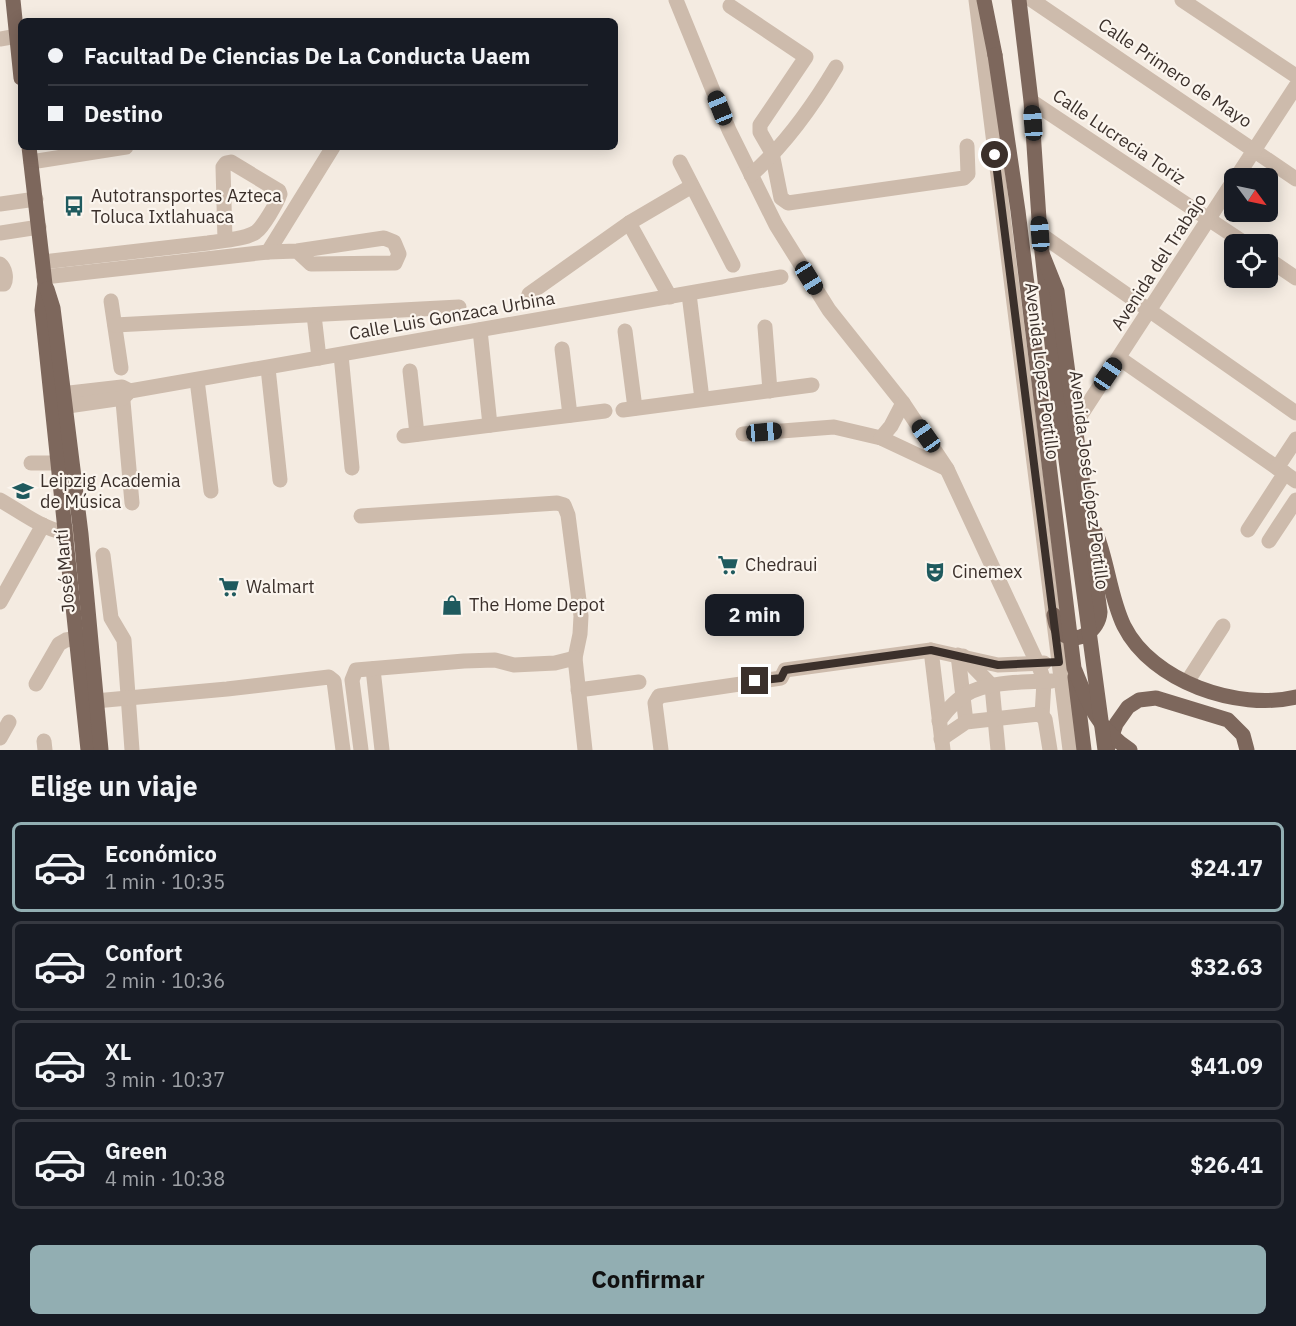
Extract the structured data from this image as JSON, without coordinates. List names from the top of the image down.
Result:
{
  "streets": {
    "main road": ["Avenida José López Portillo", "José Martí"],
    "street": [
      "Calle Primero de Mayo",
      "Calle Lucrecia Toriz",
      "Avenida del Trabajo",
      "Calle Luis Gonzaca Urbina",
      "Avenida López Portillo"
    ]
  },
  "crossings": [
    ["Calle Primero de Mayo", "Avenida del Trabajo"],
    ["Calle Lucrecia Toriz", "Avenida del Trabajo"],
    ["Calle Lucrecia Toriz", "Avenida José López Portillo"],
    ["Calle Luis Gonzaca Urbina", "José Martí"],
    ["Avenida López Portillo", "Avenida José López Portillo"]
  ],
  "places": {
    "bus stop": ["Autotransportes Azteca Toluca Ixtlahuaca"],
    "school or university": ["Leipzig Academia de Música"],
    "supermarket": ["Chedraui", "Walmart"],
    "theatre": ["Cinemex"],
    "shop": ["The Home Depot"]
  },
  "north": "bottom right",
  "page": {
    "banner": ["Facultad De Ciencias De La Conducta Uaem", "Destino"],
    "bubble": "2 min",
    "heading": "Elige un viaje",
    "list": [
      {
        "name": "Económico",
        "note": "1 min · 10:35",
        "value": "$24.17"
      },
      {
        "name": "Confort",
        "note": "2 min · 10:36",
        "value": "$32.63"
      },
      {
        "name": "XL",
        "note": "3 min · 10:37",
        "value": "$41.09"
      },
      {
        "name": "Green",
        "note": "4 min · 10:38",
        "value": "$26.41"
      }
    ],
    "buttons": "Confirmar"
  }
}
